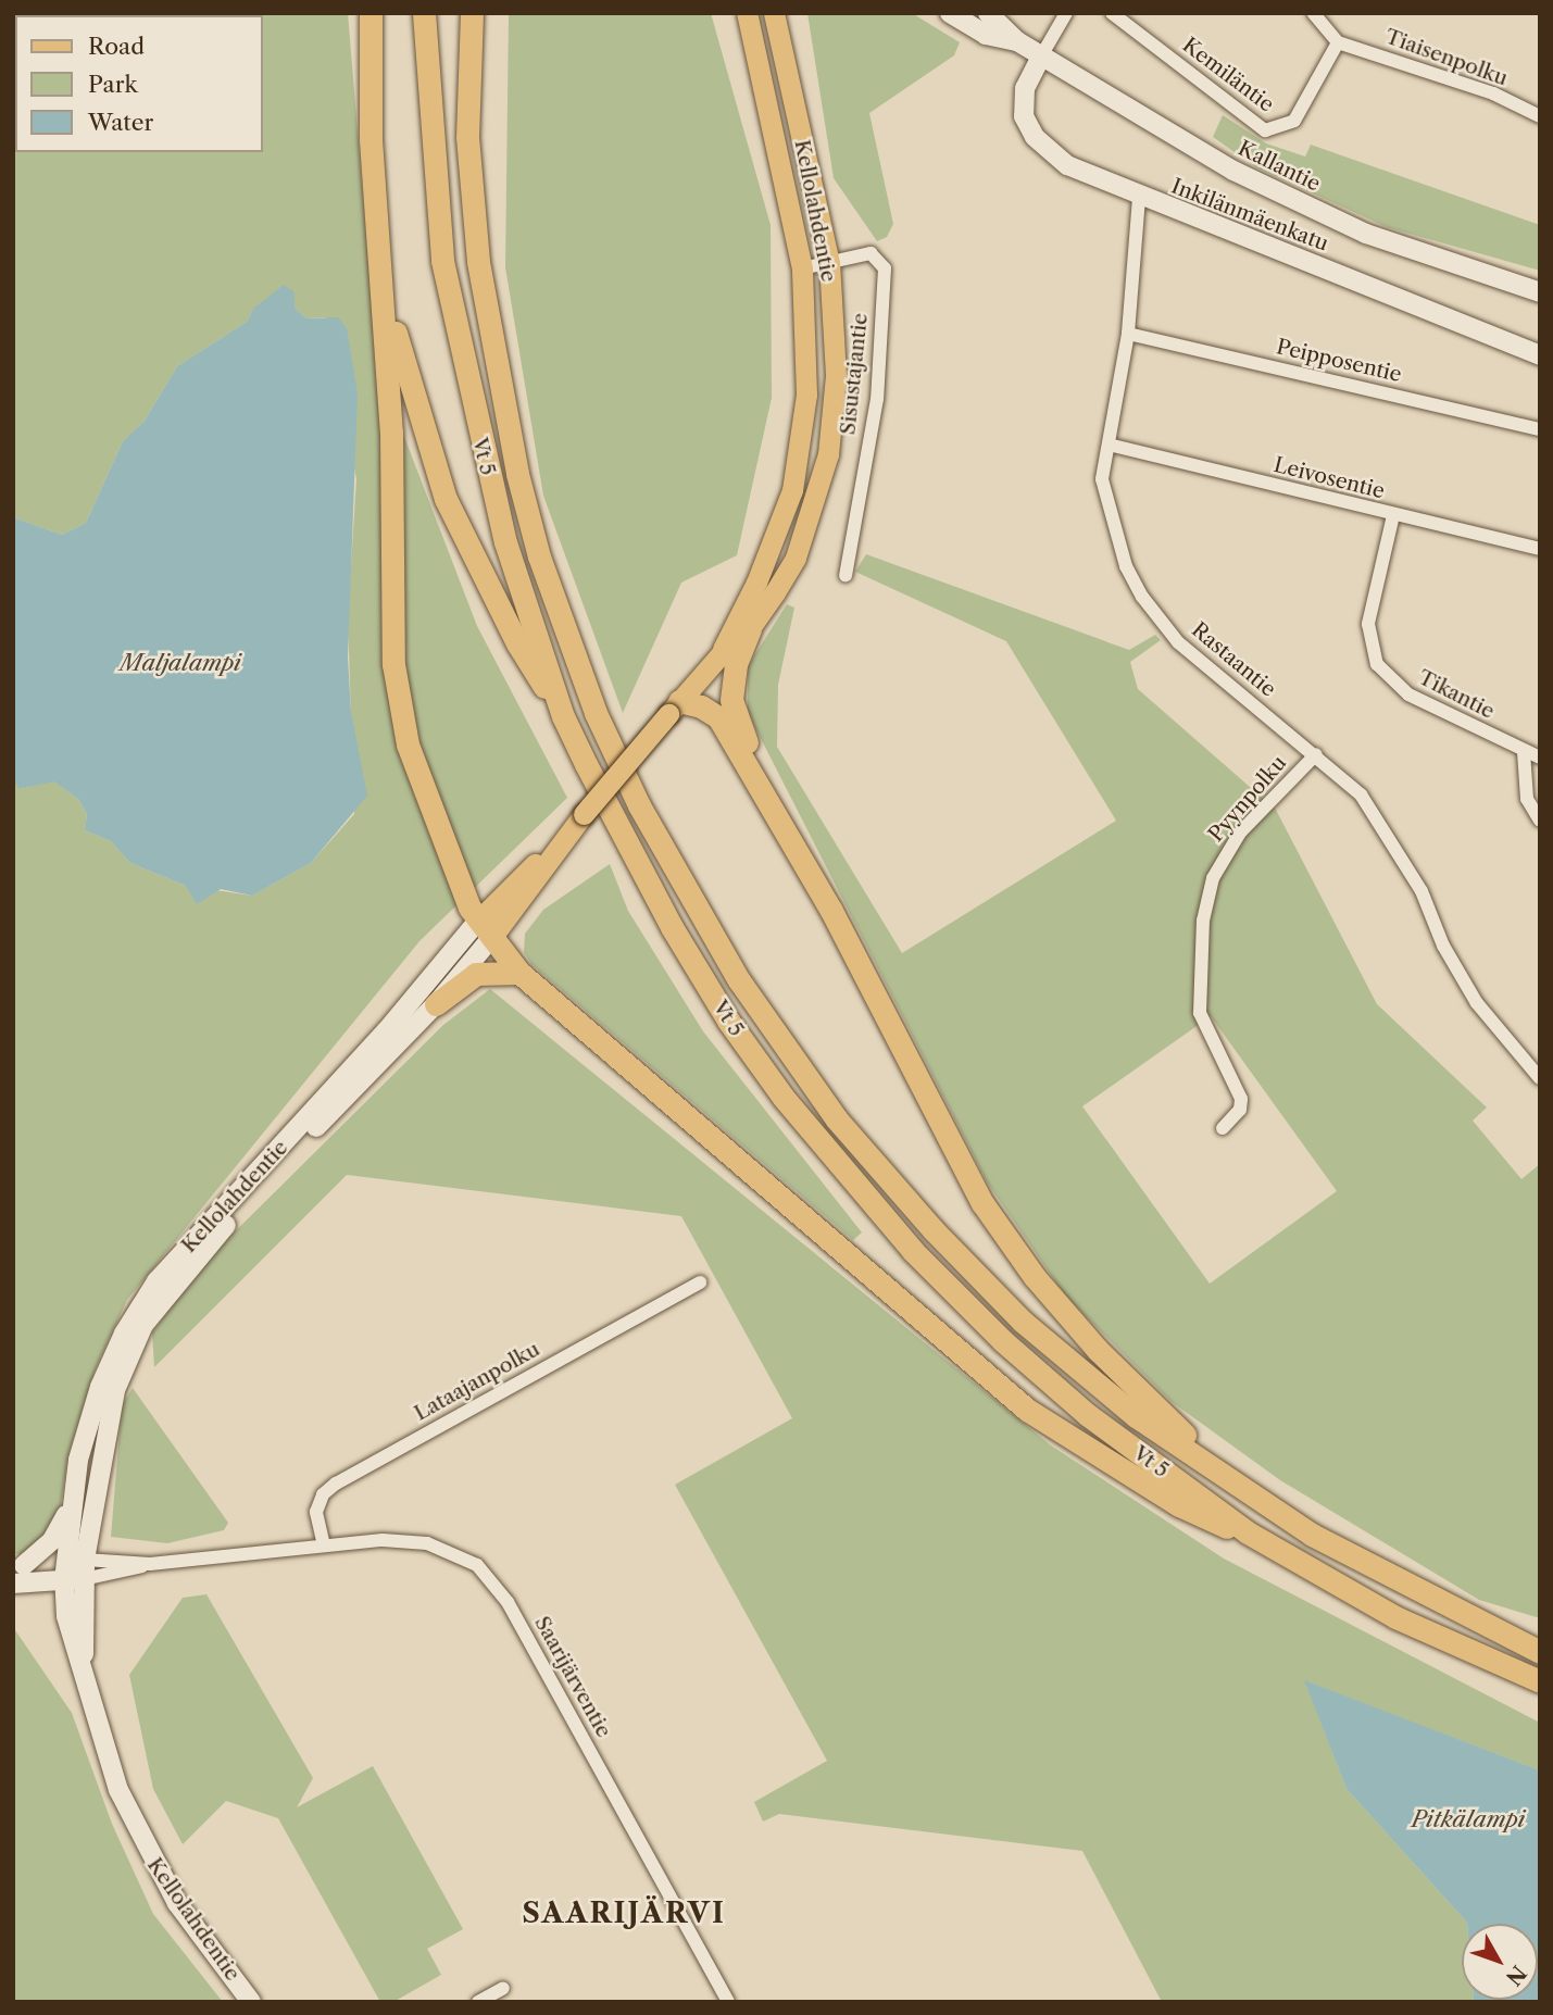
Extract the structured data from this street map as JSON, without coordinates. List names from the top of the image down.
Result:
{
  "streets": {
    "highway": ["Vt 5"],
    "main road": ["Kallantie", "Kellolahdentie", "Inkilänmäenkatu"],
    "street": [
      "Tiaisenpolku",
      "Kemiläntie",
      "Peipposentie",
      "Sisustajantie",
      "Leivosentie",
      "Rastaantie",
      "Tikantie",
      "Pyynpolku",
      "Lataajanpolku",
      "Saarijärventie"
    ]
  },
  "crossings": [
    ["Tiaisenpolku", "Kemiläntie"],
    ["Kallantie", "Inkilänmäenkatu"],
    ["Kellolahdentie", "Sisustajantie"],
    ["Kellolahdentie", "Saarijärventie"],
    ["Inkilänmäenkatu", "Rastaantie"],
    ["Peipposentie", "Rastaantie"],
    ["Leivosentie", "Rastaantie"],
    ["Leivosentie", "Tikantie"],
    ["Rastaantie", "Pyynpolku"],
    ["Lataajanpolku", "Saarijärventie"]
  ],
  "districts": ["SAARIJÄRVI"],
  "water": ["Maljalampi", "Pitkälampi"],
  "legend": ["Road", "Park", "Water"],
  "north": "bottom right"
}
